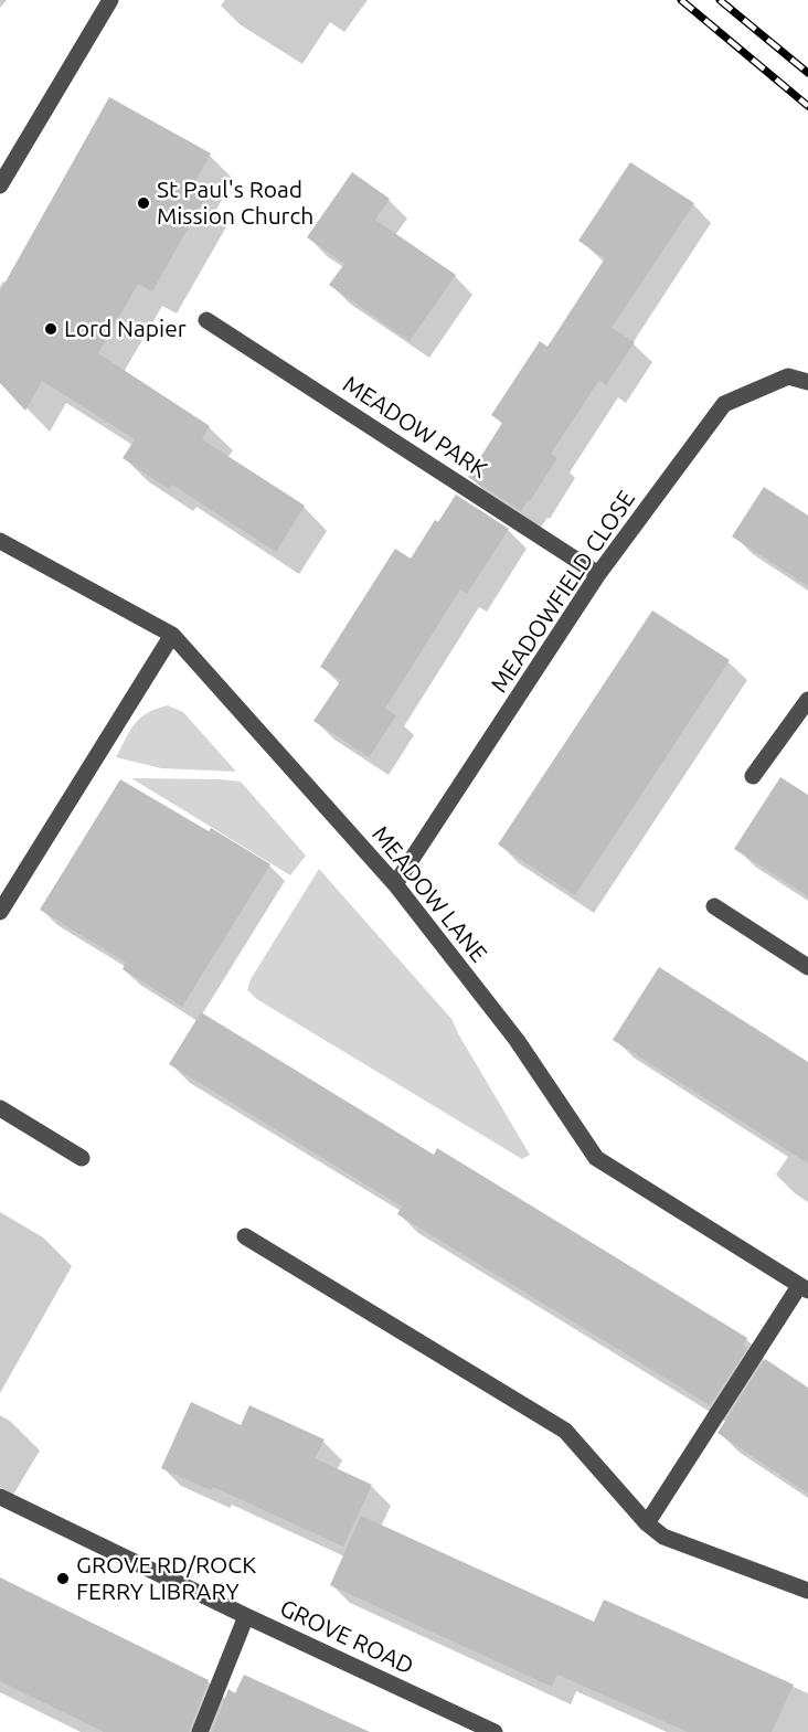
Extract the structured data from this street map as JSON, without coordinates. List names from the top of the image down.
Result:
{
  "streets": {
    "street": [
      "MEADOW PARK",
      "MEADOWFIELD CLOSE",
      "MEADOW LANE",
      "GROVE ROAD"
    ]
  },
  "crossings": [
    ["MEADOW PARK", "MEADOWFIELD CLOSE"],
    ["MEADOWFIELD CLOSE", "MEADOW LANE"]
  ],
  "places": ["St Paul's Road Mission Church", "Lord Napier", "GROVE RD/ROCK FERRY LIBRARY"]
}
